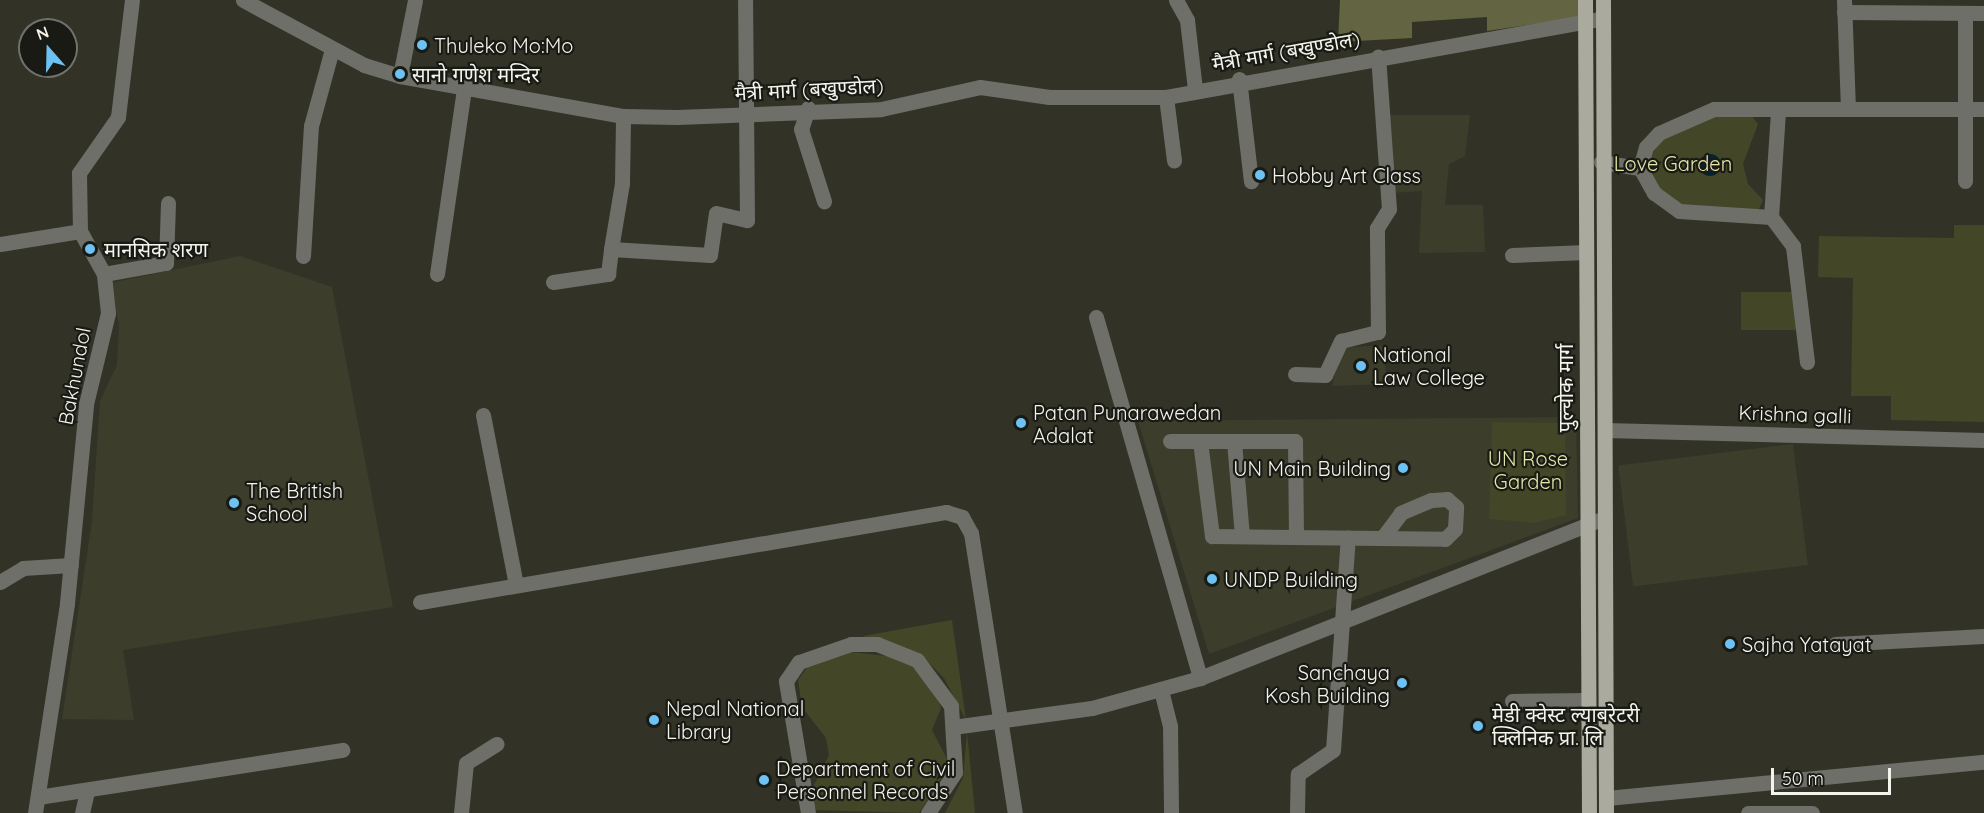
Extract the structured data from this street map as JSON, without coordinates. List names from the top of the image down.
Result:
{
  "streets": {
    "main road": ["पुल्चोक मार्ग"],
    "street": ["मैत्री मार्ग (बखुण्डोल)", "Bakhundol", "Krishna galli"]
  },
  "crossings": [
    ["मैत्री मार्ग (बखुण्डोल)", "पुल्चोक मार्ग"],
    ["पुल्चोक मार्ग", "Krishna galli"]
  ],
  "parks": ["Love Garden", "UN Rose Garden"],
  "places": [
    "Thuleko Mo:Mo",
    "सानो गणेश मन्दिर",
    "Hobby Art Class",
    "मानसिक शरण",
    "National Law College",
    "Patan Punarawedan Adalat",
    "UN Main Building",
    "The British School",
    "UNDP Building",
    "Sajha Yatayat",
    "Sanchaya Kosh Building",
    "Nepal National Library",
    "मेडी क्वेस्ट ल्याबरेटरी क्लिनिक प्रा. लि",
    "Department of Civil Personnel Records"
  ],
  "scale_bar": "50 m",
  "north": "top"
}
